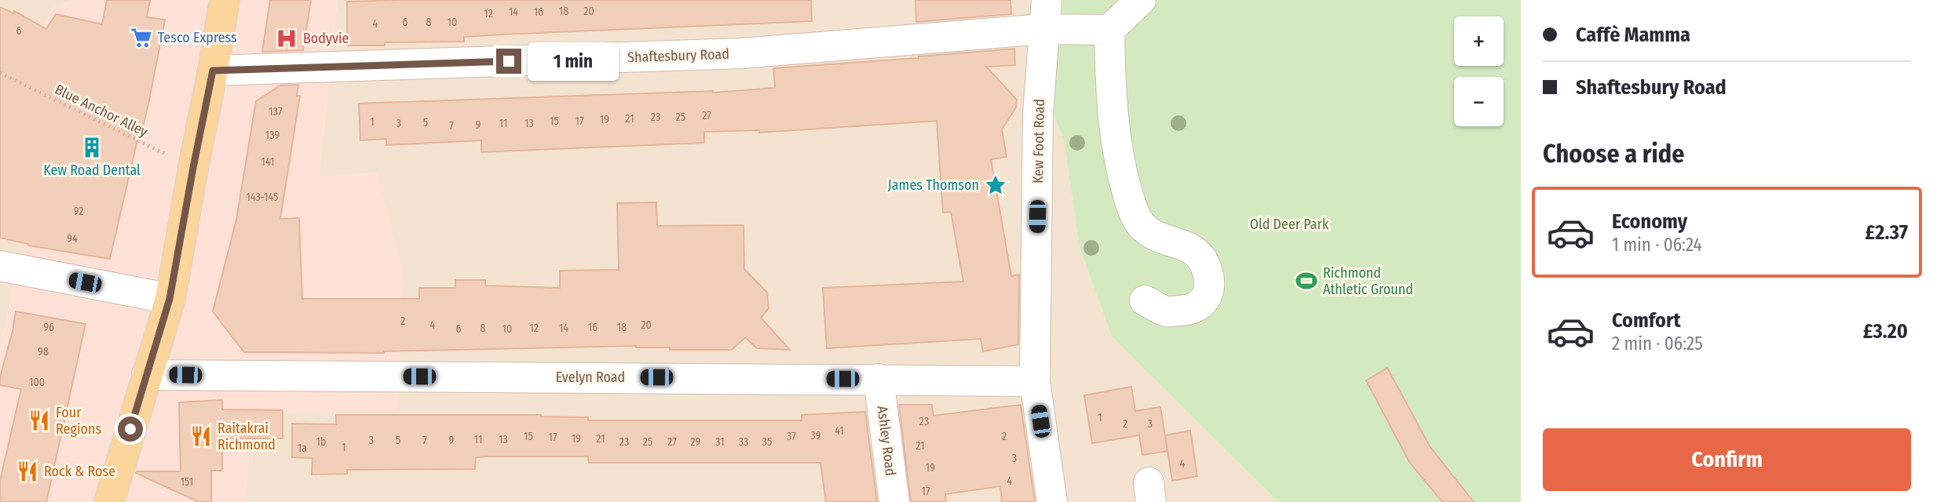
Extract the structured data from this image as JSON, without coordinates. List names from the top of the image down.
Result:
{
  "streets": {
    "street": [
      "Shaftesbury Road",
      "Kew Foot Road",
      "Evelyn Road",
      "Ashley Road"
    ],
    "path": ["Blue Anchor Alley"]
  },
  "crossings": [
    ["Shaftesbury Road", "Kew Foot Road"],
    ["Kew Foot Road", "Evelyn Road"],
    ["Evelyn Road", "Ashley Road"]
  ],
  "parks": ["Old Deer Park"],
  "places": {
    "supermarket": ["Tesco Express"],
    "hospital": ["Bodyvie"],
    "building": ["Kew Road Dental"],
    "place": ["James Thomson"],
    "sports": ["Richmond Athletic Ground"],
    "restaurant": ["Four Regions", "Raitakrai Richmond", "Rock & Rose"]
  },
  "house_numbers": [
    "18",
    "20",
    "14",
    "16",
    "12",
    "6",
    "8",
    "10",
    "4",
    "6",
    "137",
    "27",
    "23",
    "25",
    "21",
    "19",
    "15",
    "17",
    "1",
    "5",
    "3",
    "11",
    "13",
    "9",
    "7",
    "139",
    "141",
    "143-145",
    "92",
    "94",
    "2",
    "4",
    "20",
    "96",
    "16",
    "18",
    "8",
    "12",
    "14",
    "6",
    "10",
    "98",
    "100",
    "1",
    "23",
    "2",
    "3",
    "41",
    "39",
    "15",
    "37",
    "2",
    "17",
    "19",
    "21",
    "11",
    "13",
    "3",
    "5",
    "7",
    "9",
    "1b",
    "23",
    "25",
    "27",
    "29",
    "31",
    "33",
    "35",
    "21",
    "1",
    "1a",
    "3",
    "4",
    "19",
    "4",
    "151",
    "17"
  ],
  "page": {
    "banner": ["Caffè Mamma", "Shaftesbury Road"],
    "map_buttons": ["+", "−"],
    "bubble": "1 min",
    "heading": "Choose a ride",
    "list": [
      {
        "name": "Economy",
        "note": "1 min · 06:24",
        "value": "£2.37"
      },
      {
        "name": "Comfort",
        "note": "2 min · 06:25",
        "value": "£3.20"
      }
    ],
    "buttons": "Confirm"
  }
}
